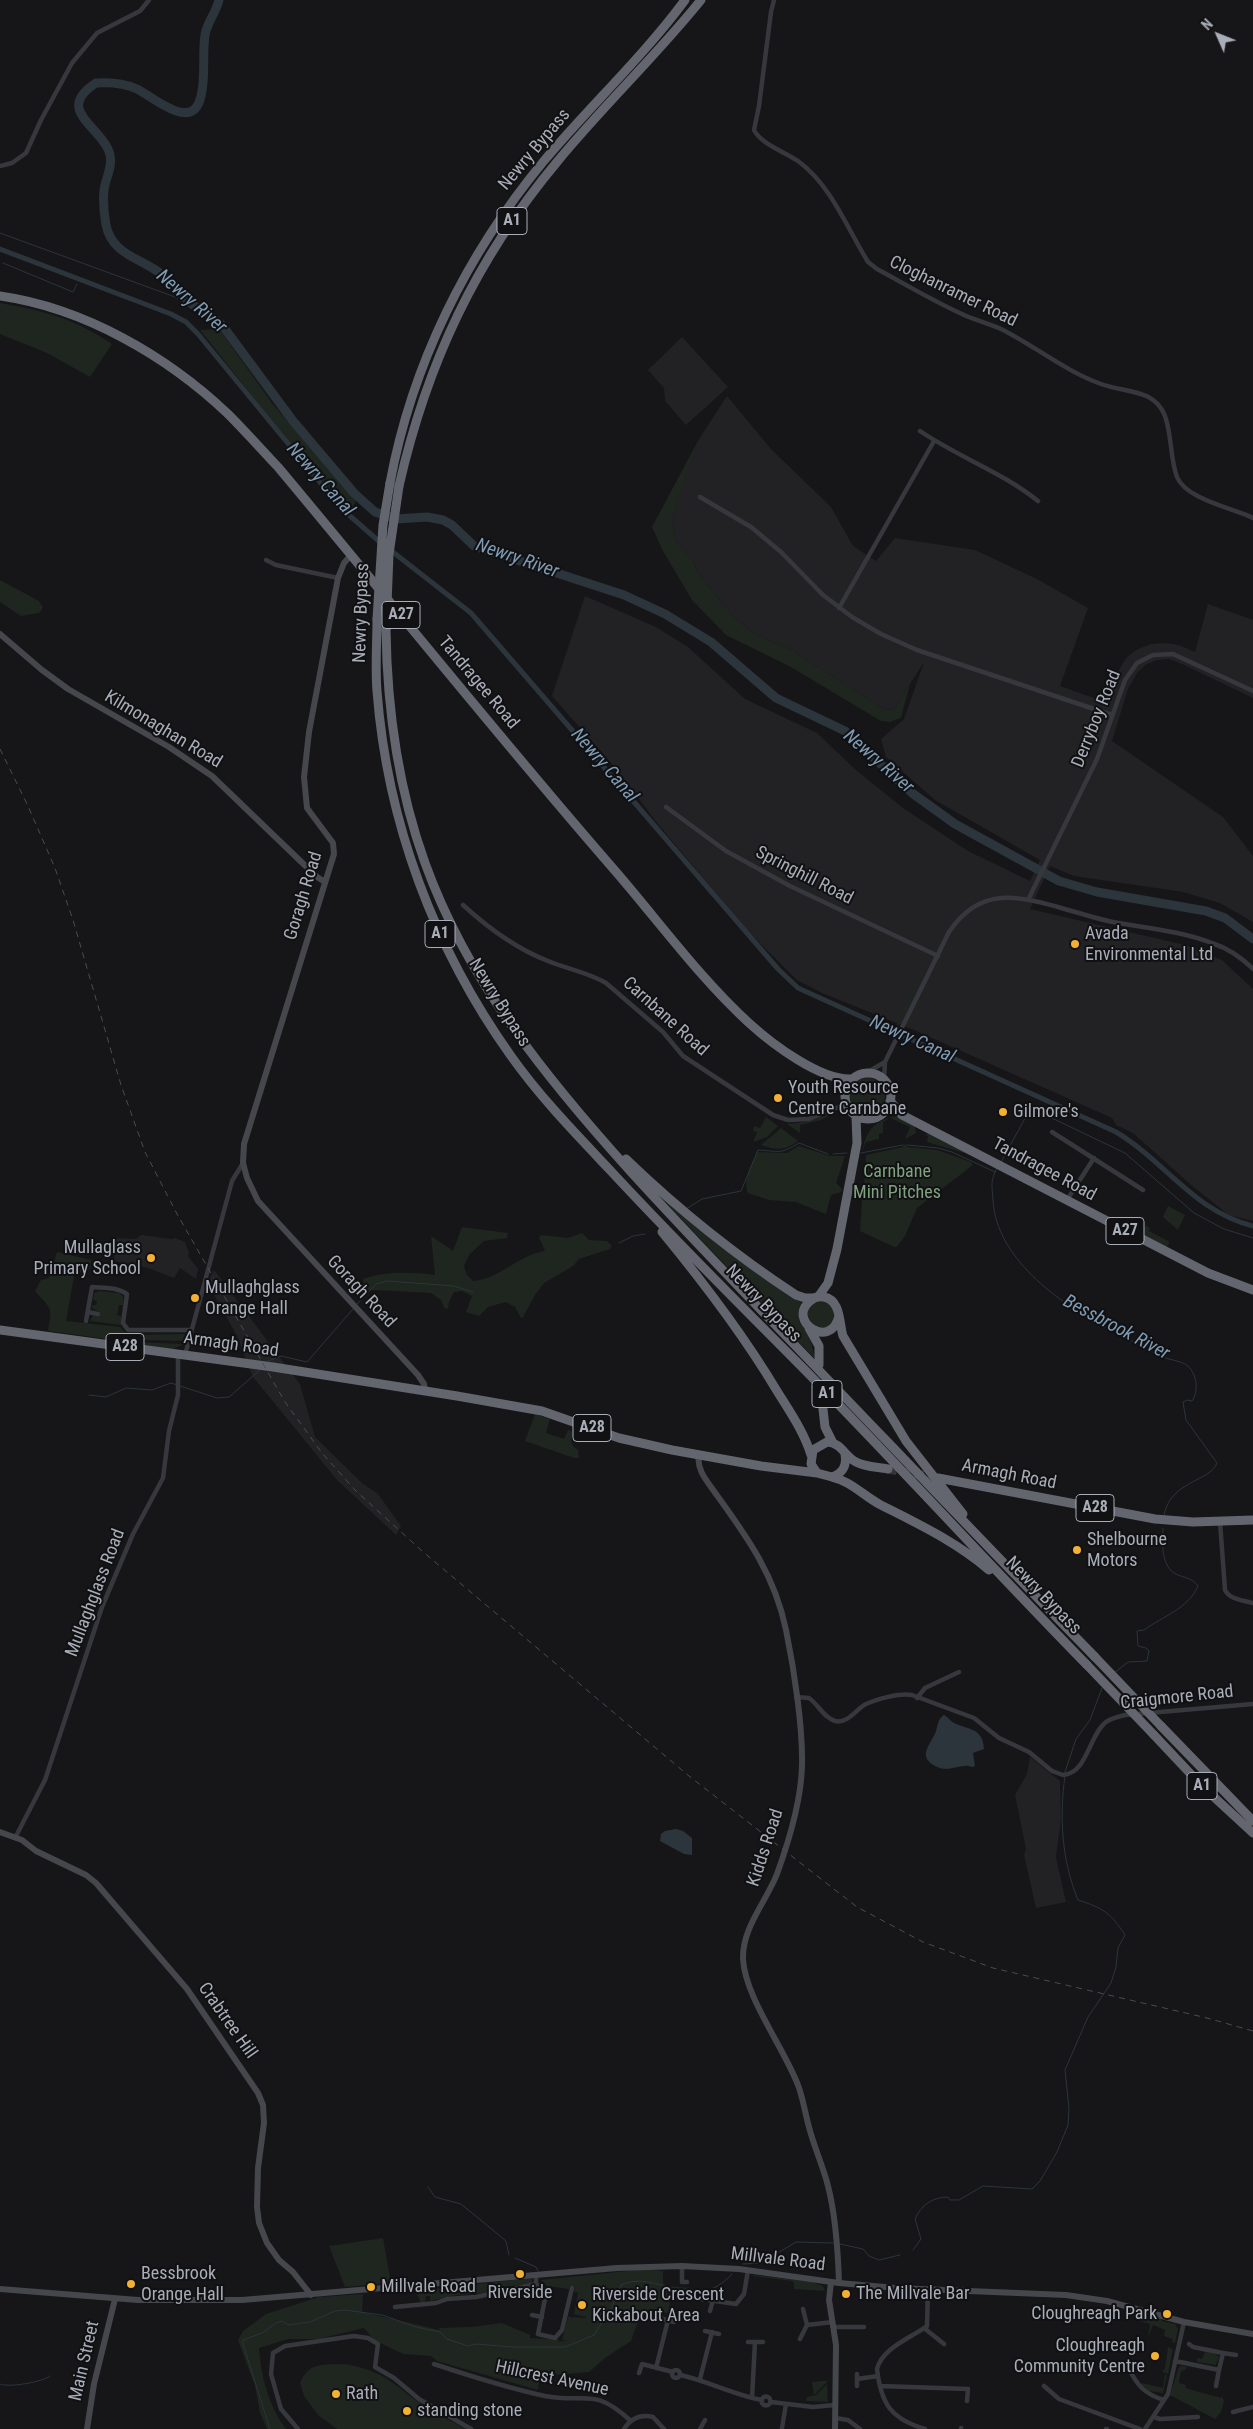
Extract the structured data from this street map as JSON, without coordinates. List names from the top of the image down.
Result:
{
  "streets": {
    "highway": [
      "Newry Bypass",
      "A1",
      "A27",
      "Tandragee Road",
      "Armagh Road",
      "A28"
    ],
    "street": [
      "Cloghanramer Road",
      "Derryboy Road",
      "Kilmonaghan Road",
      "Springhill Road",
      "Goragh Road",
      "Carnbane Road",
      "Mullaghglass Road",
      "Craigmore Road",
      "Kidds Road",
      "Crabtree Hill",
      "Millvale Road",
      "Main Street",
      "Hillcrest Avenue"
    ]
  },
  "crossings": [
    ["A27", "Tandragee Road"],
    ["A27", "Carnbane Road"],
    ["Tandragee Road", "Goragh Road"],
    ["Tandragee Road", "Carnbane Road"],
    ["Kilmonaghan Road", "Goragh Road"],
    ["Goragh Road", "Armagh Road"],
    ["Goragh Road", "Mullaghglass Road"],
    ["Armagh Road", "A28"],
    ["Armagh Road", "Mullaghglass Road"],
    ["Armagh Road", "Kidds Road"],
    ["A28", "Kidds Road"],
    ["Mullaghglass Road", "Crabtree Hill"],
    ["Craigmore Road", "Kidds Road"],
    ["Kidds Road", "Millvale Road"],
    ["Crabtree Hill", "Millvale Road"],
    ["Millvale Road", "Main Street"]
  ],
  "water": ["Newry River", "Newry Canal", "Bessbrook River"],
  "parks": ["Carnbane Mini Pitches"],
  "places": [
    "Avada Environmental Ltd",
    "Youth Resource Centre Carnbane",
    "Gilmore's",
    "Mullaglass Primary School",
    "Mullaghglass Orange Hall",
    "Shelbourne Motors",
    "Riverside",
    "Bessbrook Orange Hall",
    "Millvale Road",
    "The Millvale Bar",
    "Riverside Crescent Kickabout Area",
    "Cloughreagh Park",
    "Cloughreagh Community Centre",
    "Rath",
    "standing stone"
  ],
  "north": "top left"
}
